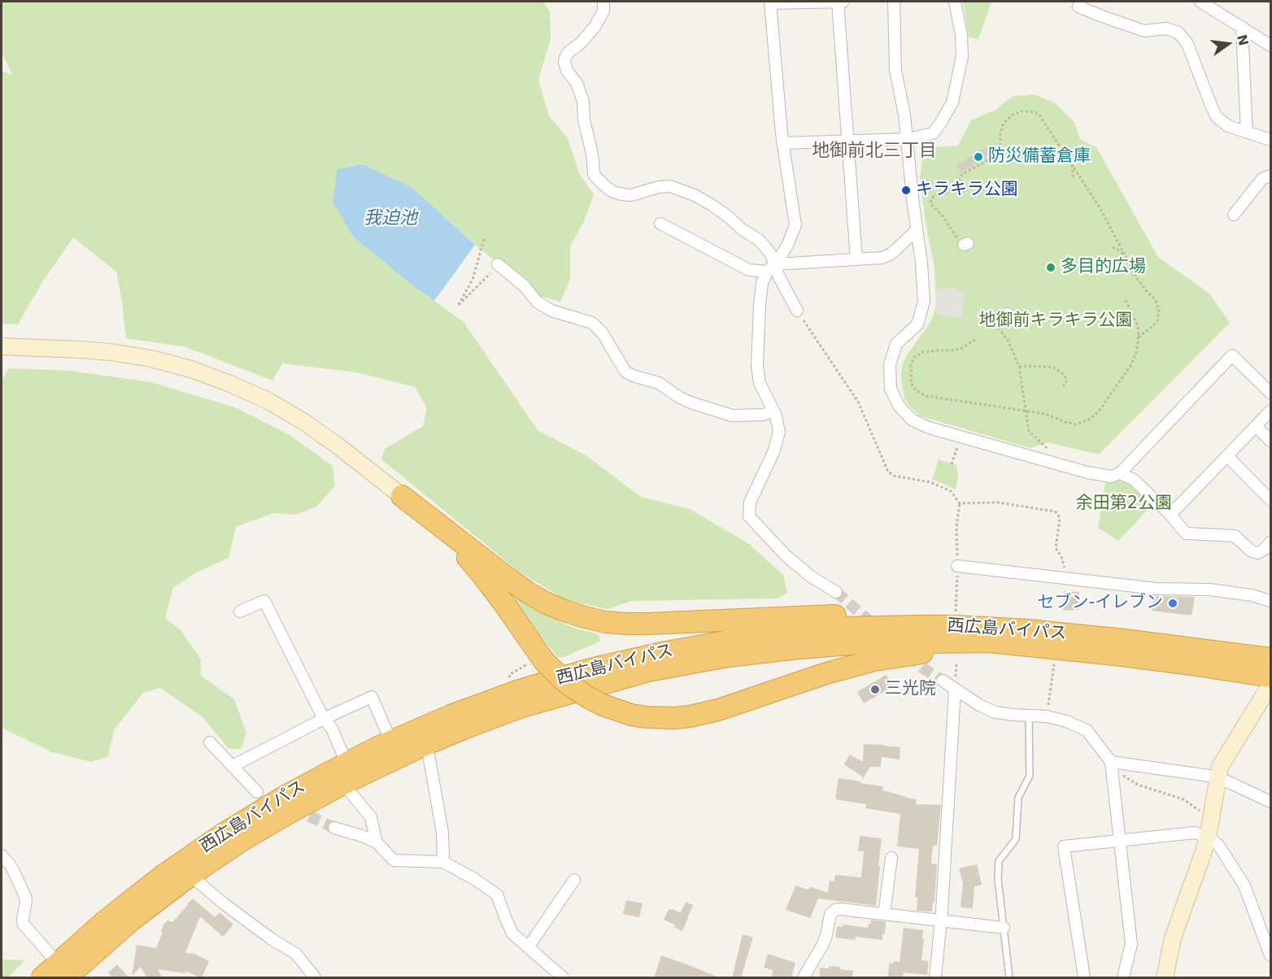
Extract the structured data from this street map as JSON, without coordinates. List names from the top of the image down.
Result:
{
  "streets": {
    "highway": ["西広島バイパス"]
  },
  "districts": ["地御前北三丁目"],
  "water": ["我迫池"],
  "parks": ["地御前キラキラ公園", "余田第2公園"],
  "places": [
    "防災備蓄倉庫",
    "キラキラ公園",
    "多目的広場",
    "セブン-イレブン",
    "三光院"
  ],
  "north": "right"
}
